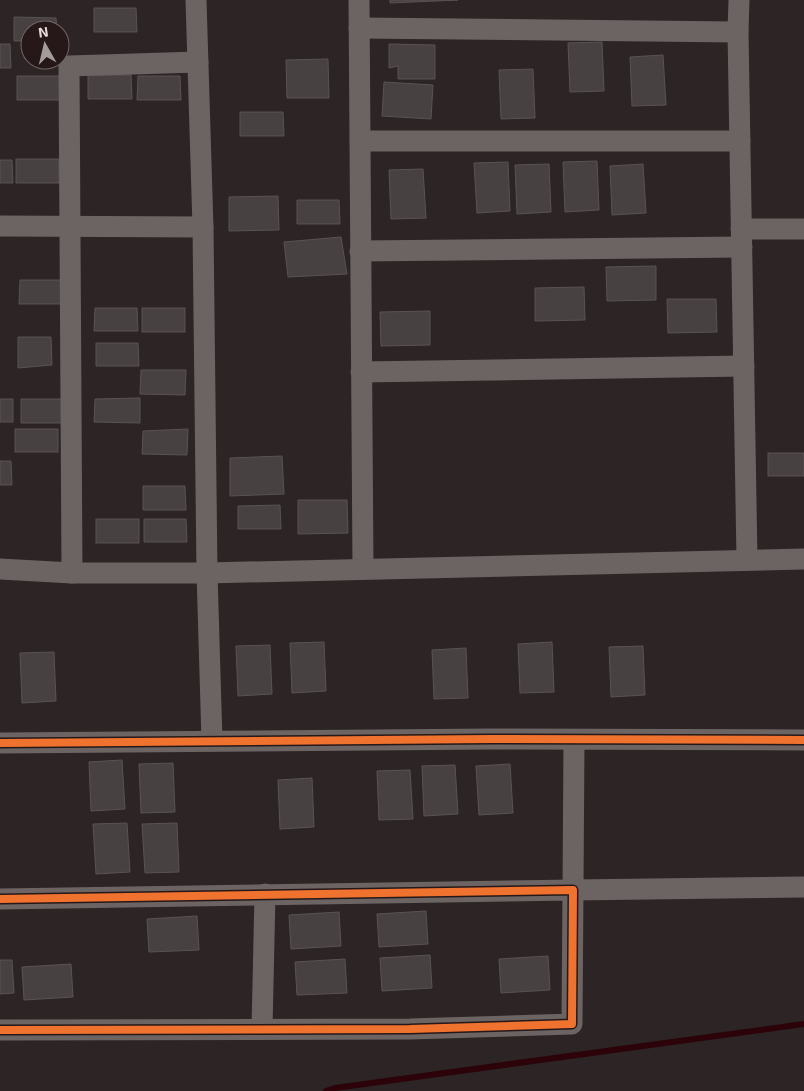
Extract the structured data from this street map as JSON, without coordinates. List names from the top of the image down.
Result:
{
  "north": "top"
}
